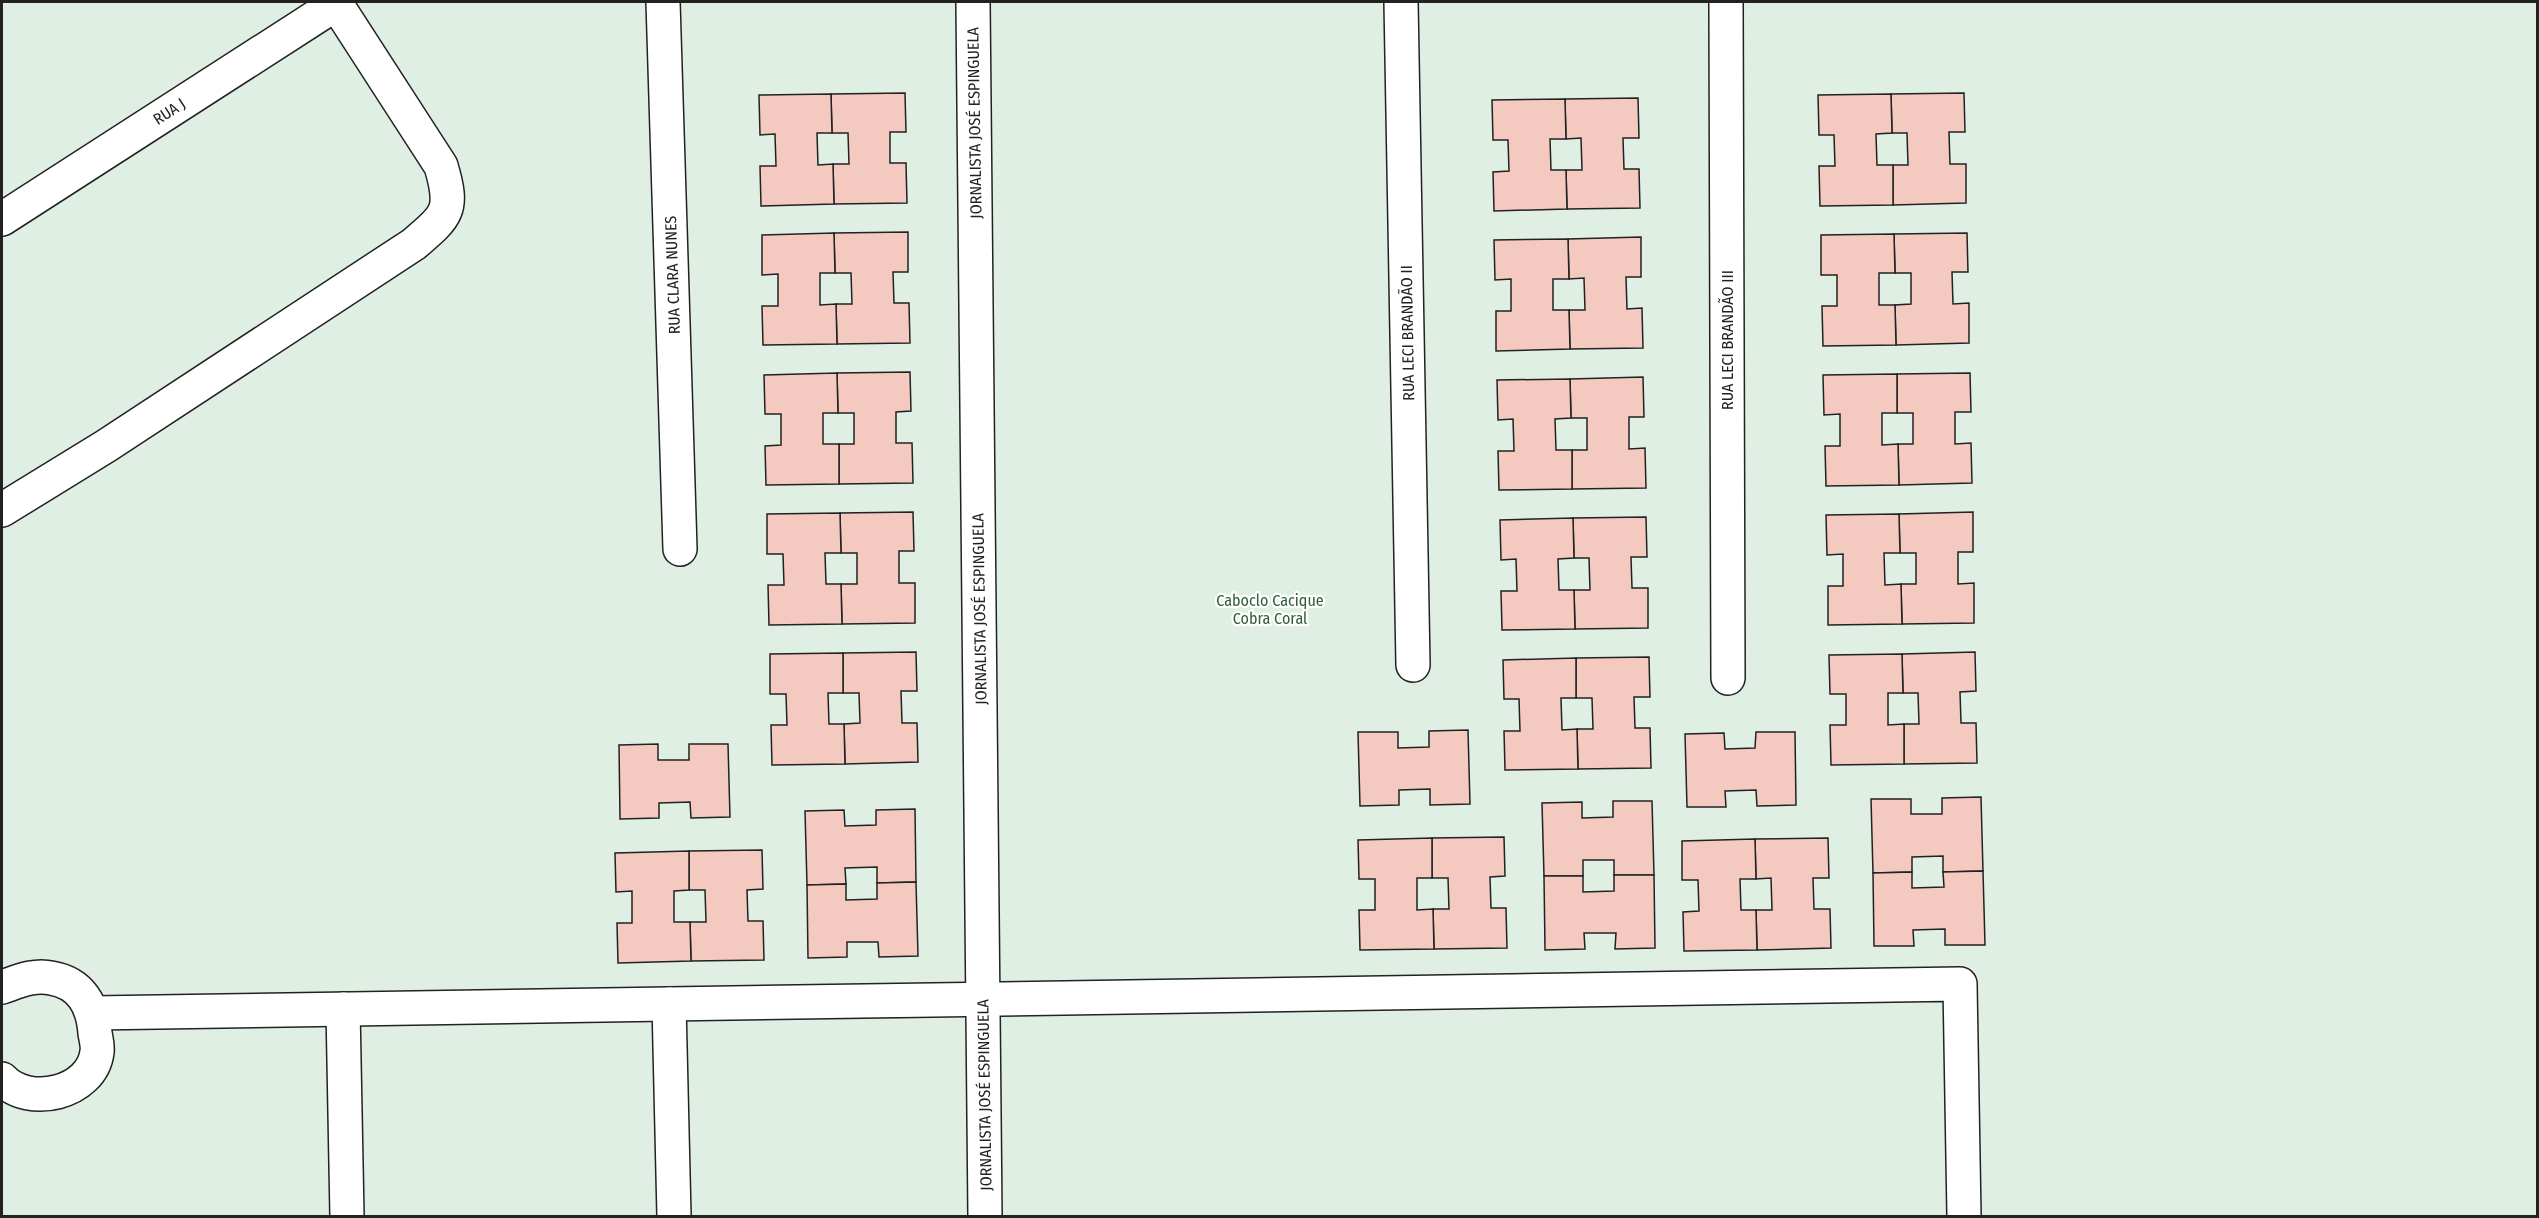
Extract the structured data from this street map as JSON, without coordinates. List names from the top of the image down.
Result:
{
  "streets": {
    "street": [
      "RUA J",
      "JORNALISTA JOSÉ ESPINGUELA",
      "RUA CLARA NUNES",
      "RUA LECI BRANDÃO II",
      "RUA LECI BRANDÃO III"
    ]
  },
  "parks": ["Caboclo Cacique Cobra Coral"]
}
